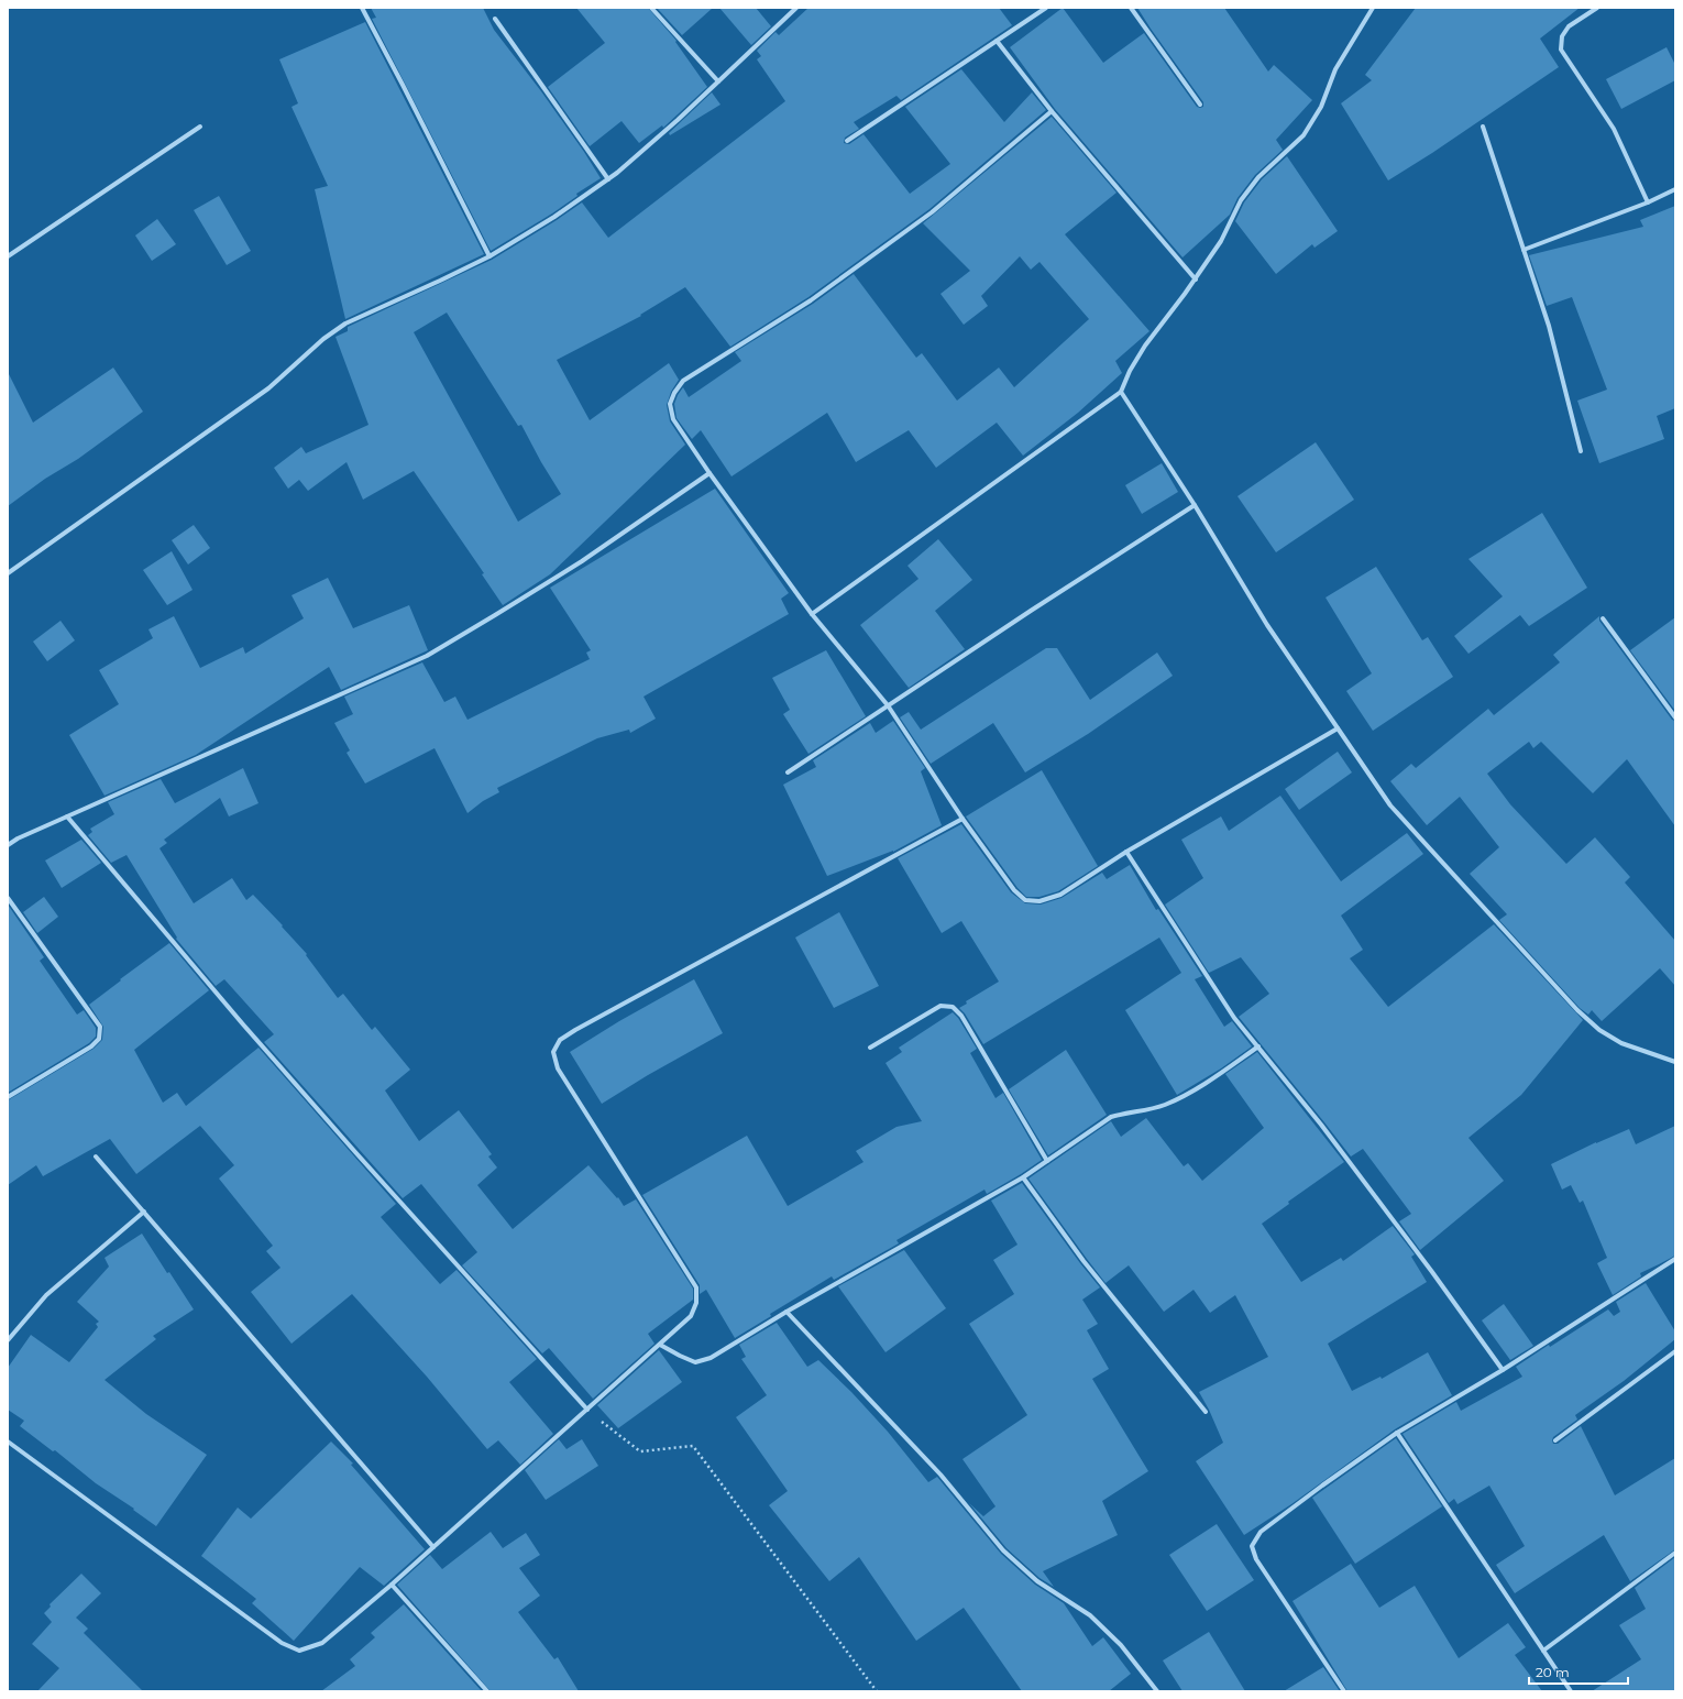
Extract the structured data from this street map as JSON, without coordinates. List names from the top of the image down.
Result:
{
  "scale_bar": "20 m"
}
